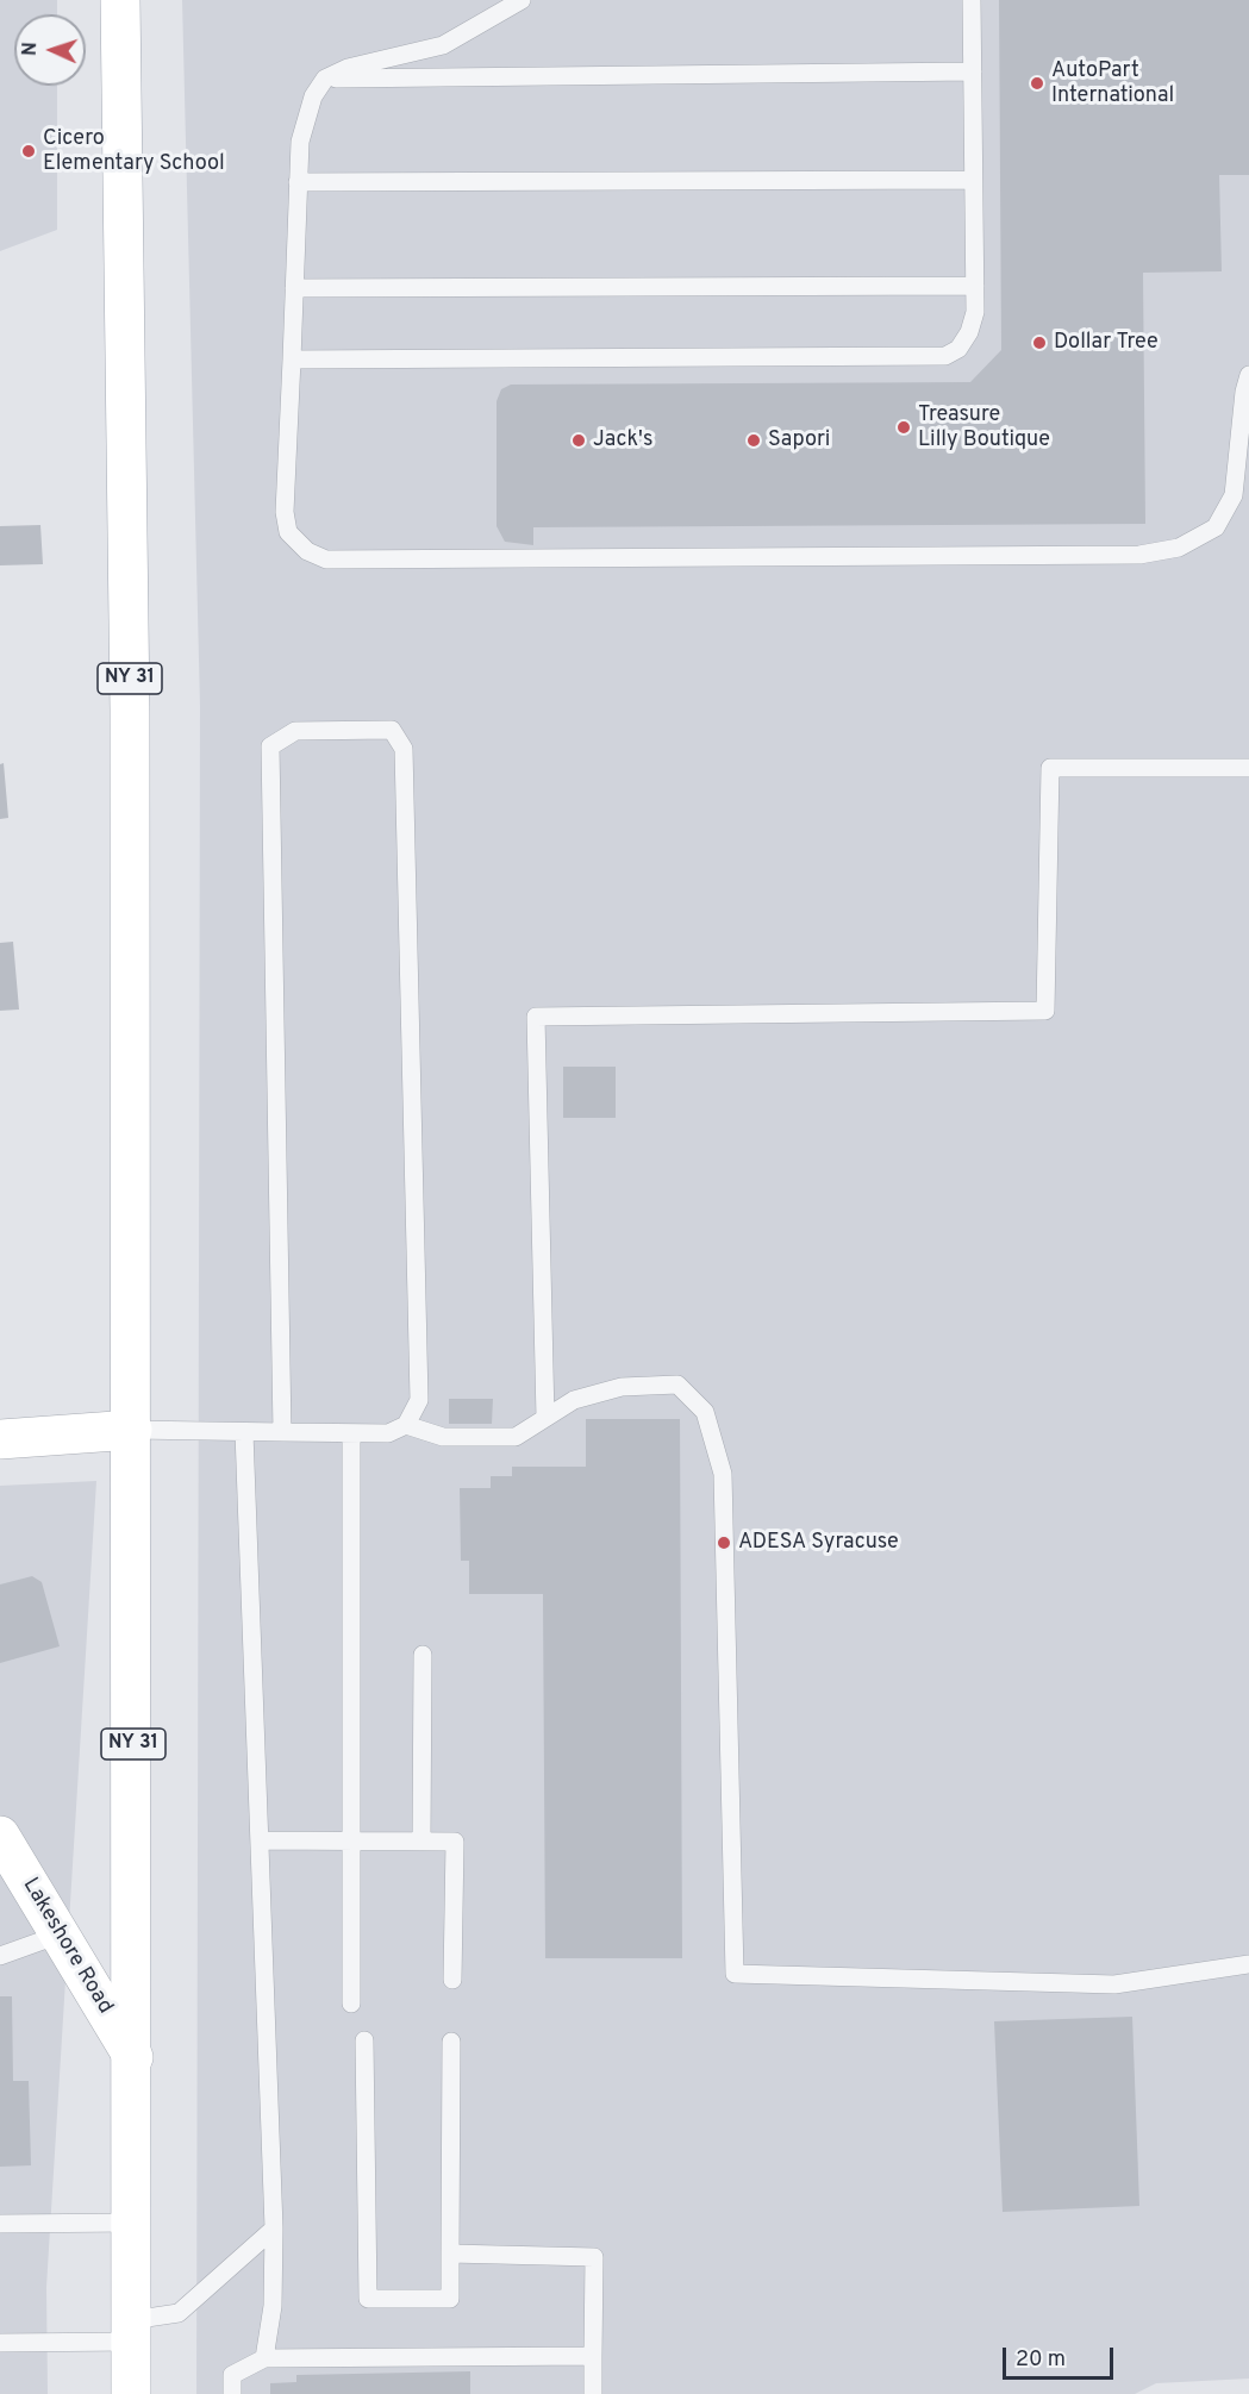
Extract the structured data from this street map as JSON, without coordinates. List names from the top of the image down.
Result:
{
  "streets": {
    "main road": ["NY 31", "Lakeshore Road"]
  },
  "crossings": [
    ["NY 31", "Lakeshore Road"]
  ],
  "places": [
    "AutoPart International",
    "Cicero Elementary School",
    "Dollar Tree",
    "Treasure Lilly Boutique",
    "Jack's",
    "Sapori",
    "ADESA Syracuse"
  ],
  "scale_bar": "20 m",
  "north": "left"
}
